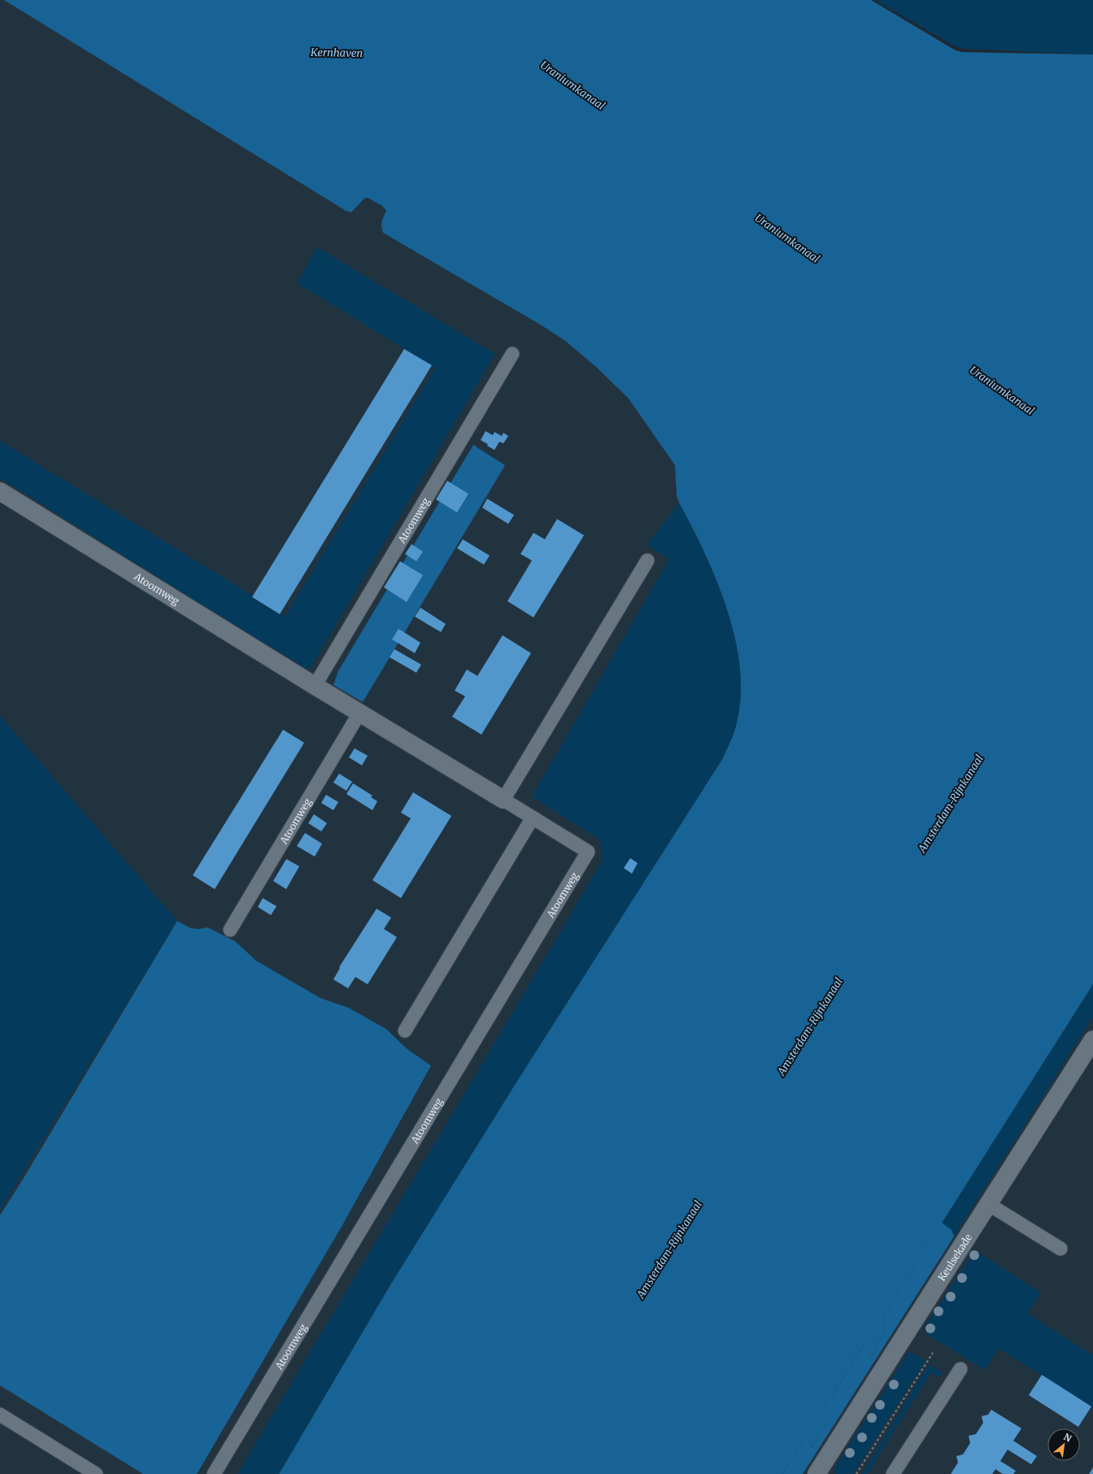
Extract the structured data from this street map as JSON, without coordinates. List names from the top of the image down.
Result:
{
  "streets": {
    "street": ["Atoomweg", "Keulsekade"]
  },
  "water": ["Kernhaven", "Uraniumkanaal", "Amsterdam-Rijnkanaal"],
  "north": "top right"
}
